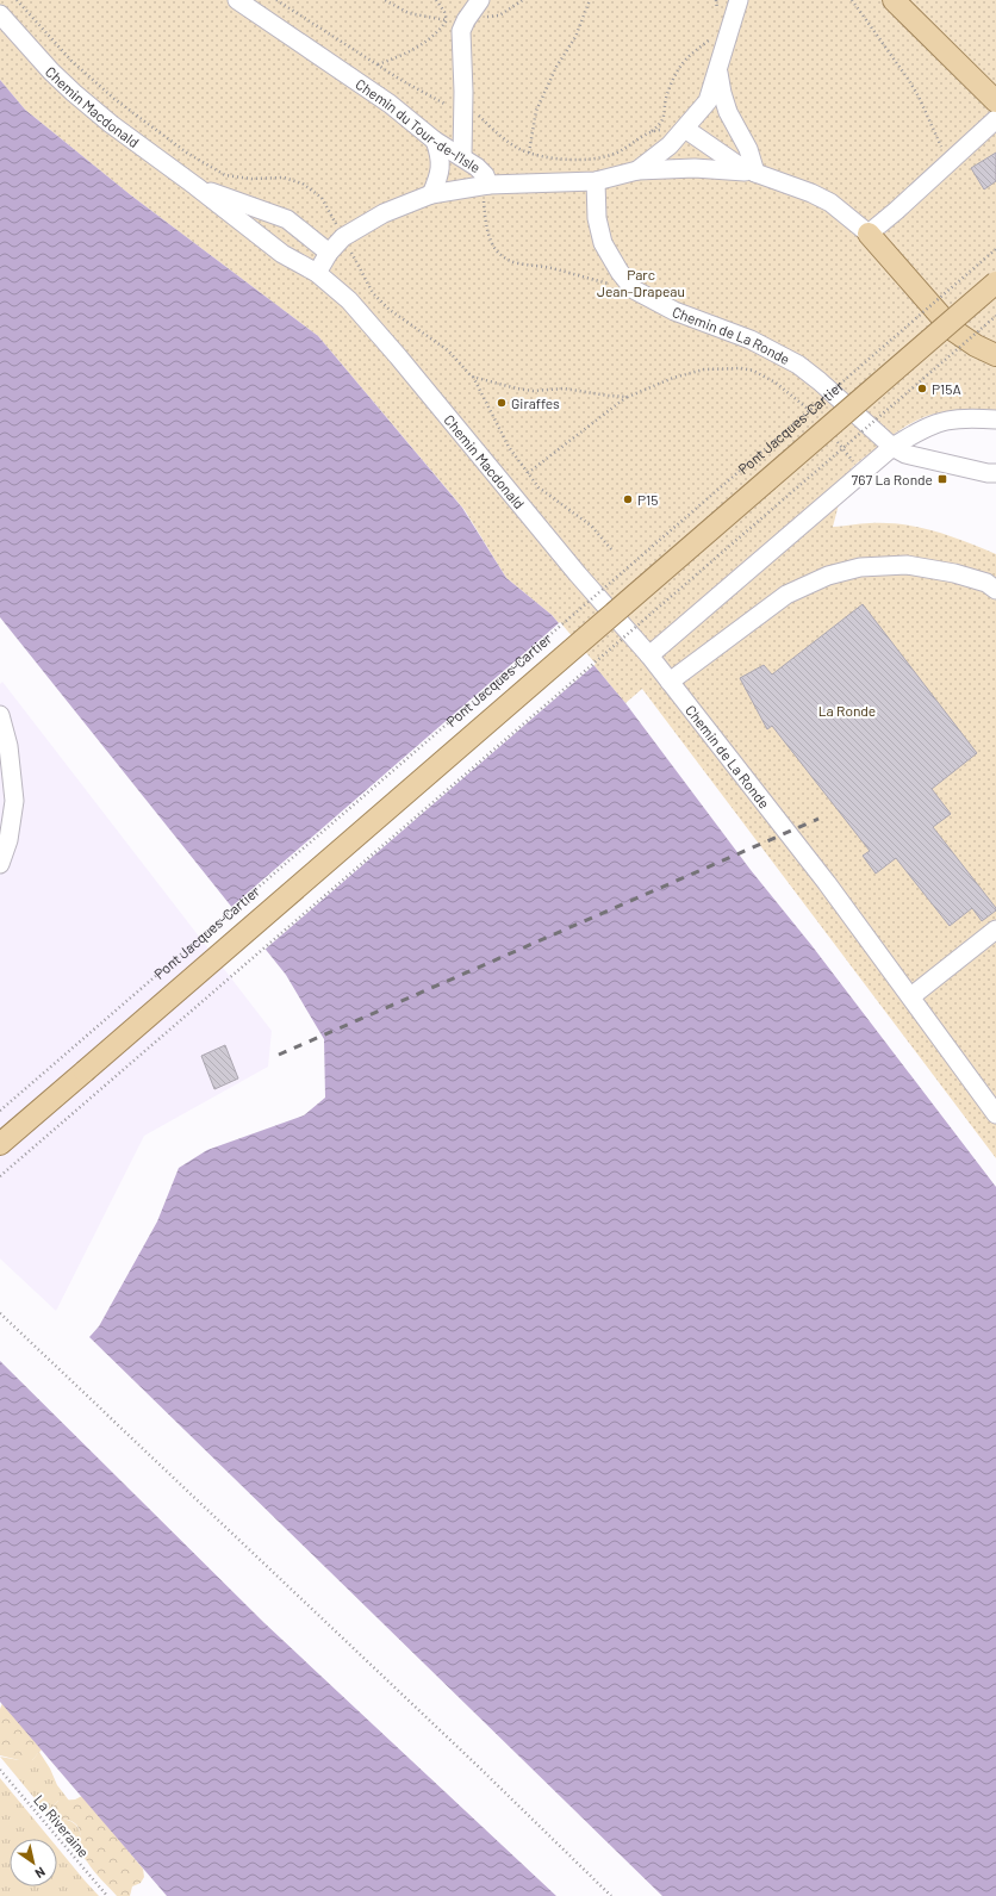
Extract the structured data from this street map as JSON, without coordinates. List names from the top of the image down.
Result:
{
  "streets": {
    "main road": ["Pont Jacques-Cartier"],
    "street": ["Chemin Macdonald", "Chemin du Tour-de-l'Isle", "Chemin de La Ronde"],
    "path": ["La Riveraine"]
  },
  "crossings": [
    ["Chemin Macdonald", "Chemin de La Ronde"],
    ["Chemin du Tour-de-l'Isle", "Chemin de La Ronde"]
  ],
  "parks": ["Parc Jean-Drapeau", "La Ronde"],
  "places": {
    "other": ["P15A", "Giraffes", "P15"],
    "transit": ["767 La Ronde"]
  },
  "north": "bottom right"
}
